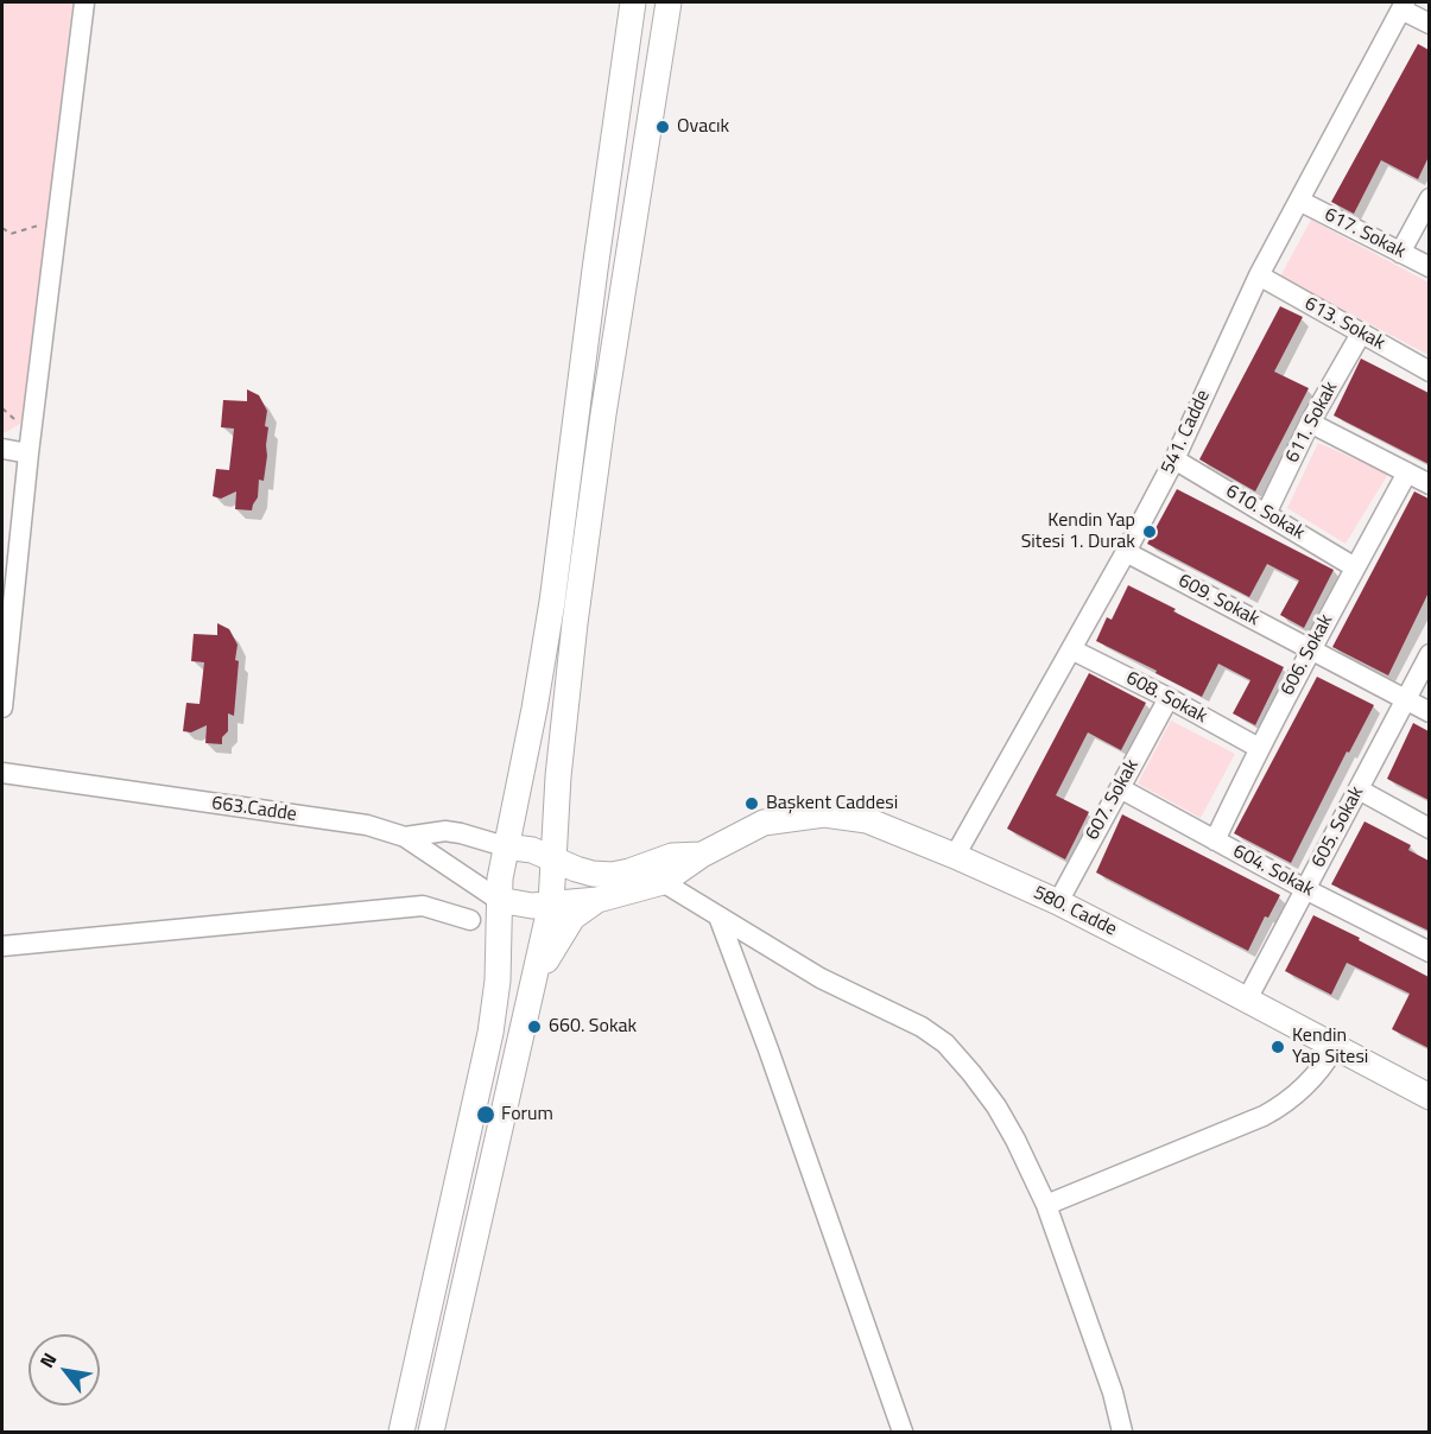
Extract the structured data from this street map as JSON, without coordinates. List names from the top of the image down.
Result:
{
  "streets": {
    "main road": ["580. Cadde"],
    "street": [
      "617. Sokak",
      "613. Sokak",
      "611. Sokak",
      "541. Cadde",
      "610. Sokak",
      "609. Sokak",
      "606. Sokak",
      "608. Sokak",
      "607. Sokak",
      "663.Cadde",
      "605. Sokak",
      "604. Sokak"
    ]
  },
  "crossings": [
    ["617. Sokak", "541. Cadde"],
    ["613. Sokak", "611. Sokak"],
    ["613. Sokak", "541. Cadde"],
    ["611. Sokak", "610. Sokak"],
    ["541. Cadde", "610. Sokak"],
    ["541. Cadde", "609. Sokak"],
    ["541. Cadde", "608. Sokak"],
    ["541. Cadde", "580. Cadde"],
    ["610. Sokak", "606. Sokak"],
    ["609. Sokak", "606. Sokak"],
    ["609. Sokak", "605. Sokak"],
    ["606. Sokak", "608. Sokak"],
    ["606. Sokak", "604. Sokak"],
    ["608. Sokak", "607. Sokak"],
    ["607. Sokak", "604. Sokak"],
    ["607. Sokak", "580. Cadde"],
    ["605. Sokak", "604. Sokak"],
    ["605. Sokak", "580. Cadde"]
  ],
  "places": [
    "Ovacık",
    "Kendin Yap Sitesi 1. Durak",
    "Başkent Caddesi",
    "660. Sokak",
    "Kendin Yap Sitesi",
    "Forum"
  ],
  "north": "top left"
}
